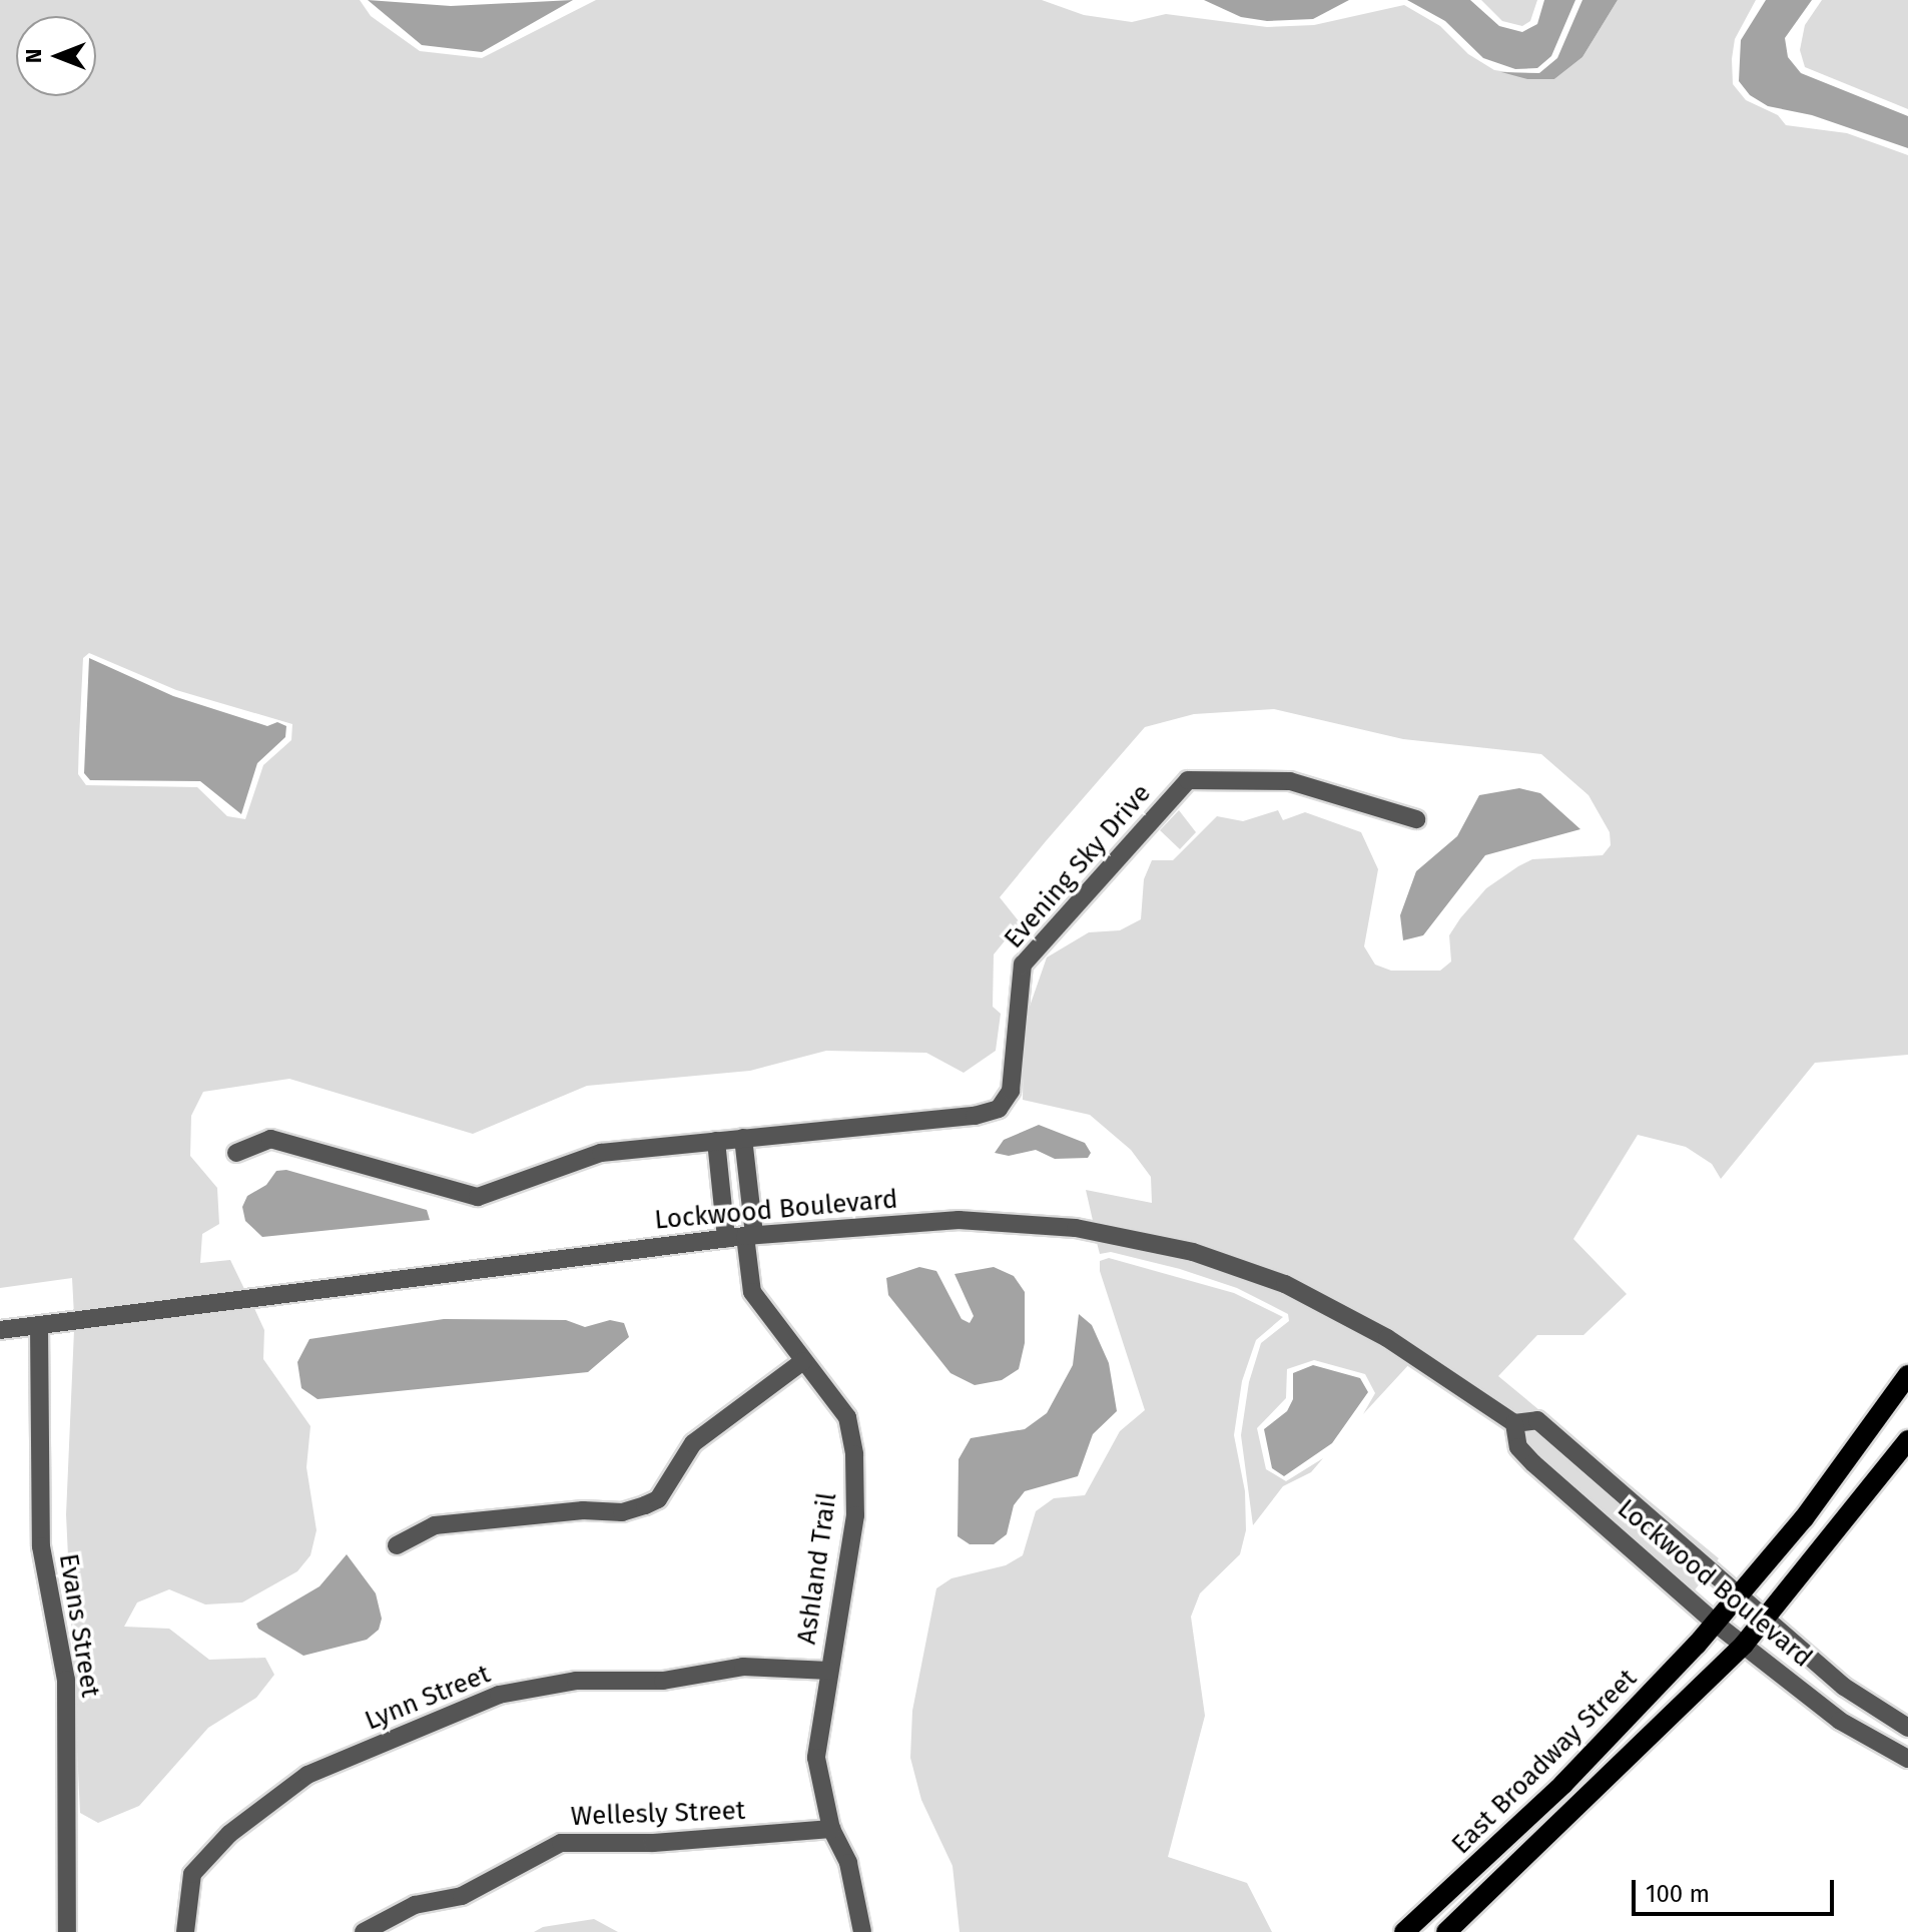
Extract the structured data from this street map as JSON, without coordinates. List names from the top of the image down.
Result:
{
  "streets": {
    "main road": ["East Broadway Street"],
    "street": [
      "Evening Sky Drive",
      "Lockwood Boulevard",
      "Ashland Trail",
      "Evans Street",
      "Lynn Street",
      "Wellesly Street"
    ]
  },
  "crossings": [
    ["Lockwood Boulevard", "Ashland Trail"],
    ["Lockwood Boulevard", "Evans Street"],
    ["Lockwood Boulevard", "East Broadway Street"],
    ["Ashland Trail", "Lynn Street"],
    ["Ashland Trail", "Wellesly Street"]
  ],
  "scale_bar": "100 m",
  "north": "left"
}
